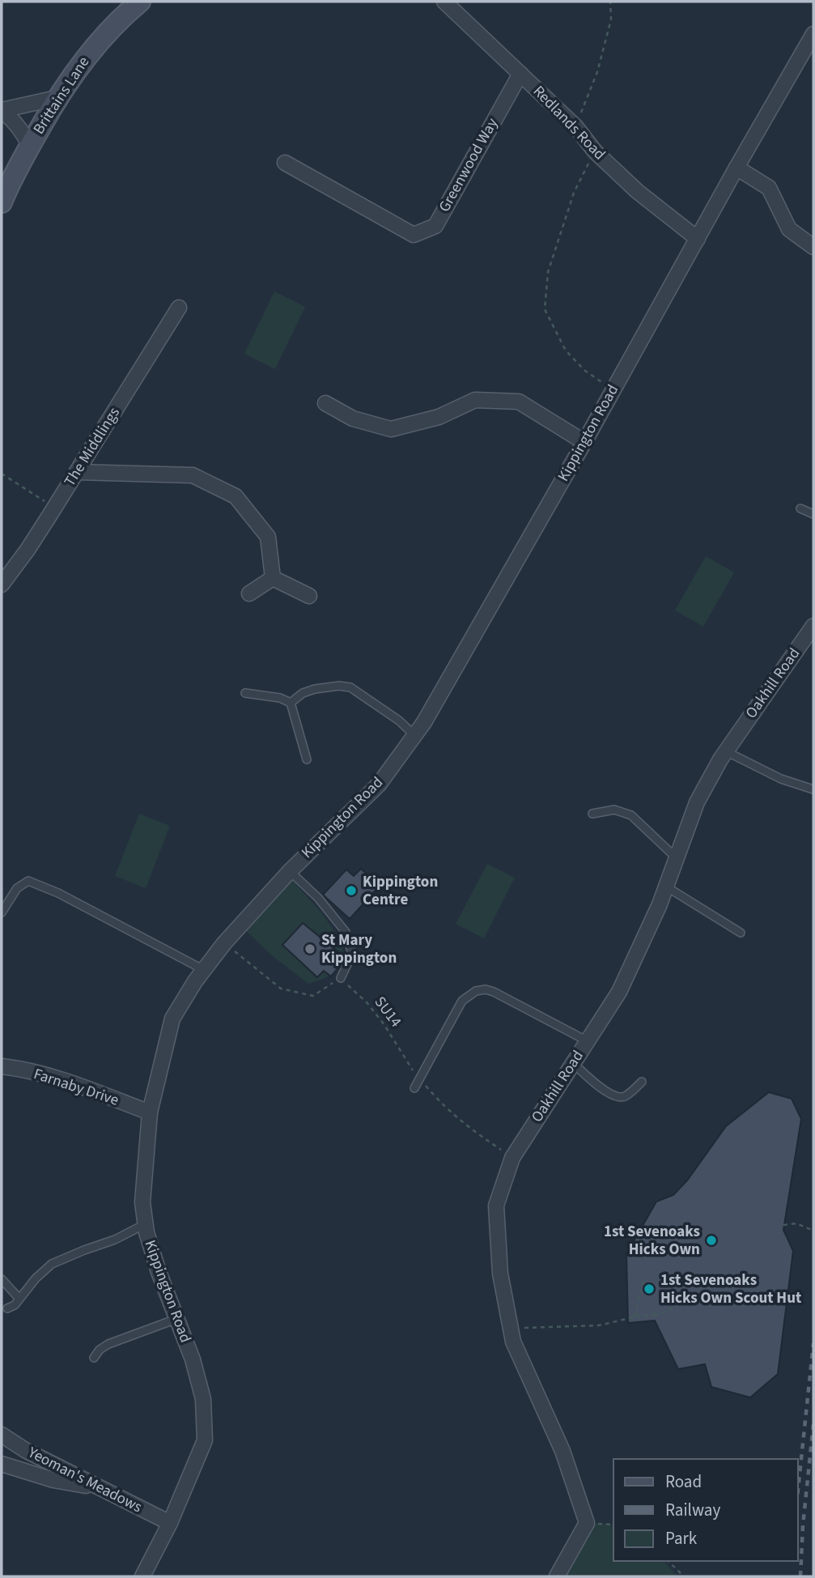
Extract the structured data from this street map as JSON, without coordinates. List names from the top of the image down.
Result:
{
  "streets": {
    "street": [
      "Brittains Lane",
      "Redlands Road",
      "Greenwood Way",
      "Kippington Road",
      "The Middlings",
      "Oakhill Road",
      "Farnaby Drive",
      "Yeoman's Meadows"
    ],
    "path": ["SU14"]
  },
  "crossings": [
    ["Redlands Road", "Greenwood Way"],
    ["Redlands Road", "Kippington Road"],
    ["Kippington Road", "Farnaby Drive"],
    ["Kippington Road", "Yeoman's Meadows"],
    ["Oakhill Road", "SU14"]
  ],
  "places": [
    "Kippington Centre",
    "St Mary Kippington",
    "1st Sevenoaks Hicks Own",
    "1st Sevenoaks Hicks Own Scout Hut"
  ],
  "legend": ["Road", "Railway", "Park"]
}
